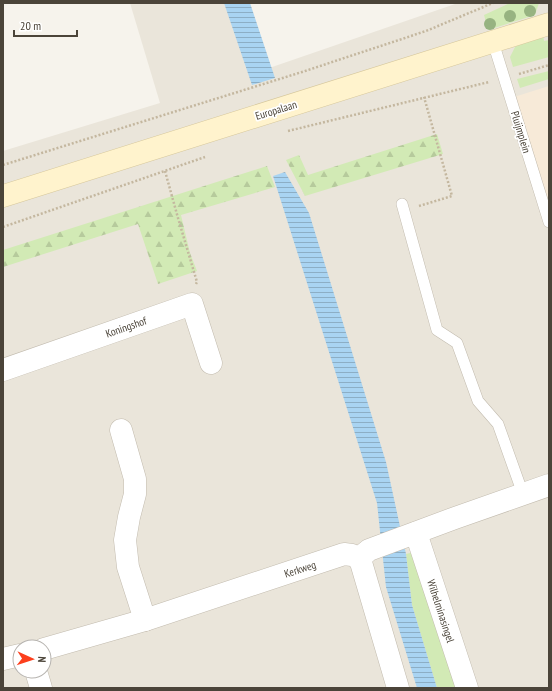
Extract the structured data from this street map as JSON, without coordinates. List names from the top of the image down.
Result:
{
  "streets": {
    "main road": ["Europalaan"],
    "street": ["Koningshof", "Kerkweg", "Wilhelminasingel"],
    "lane": ["Pluijmplein"]
  },
  "crossings": [
    ["Europalaan", "Pluijmplein"]
  ],
  "scale_bar": "20 m",
  "north": "right"
}
